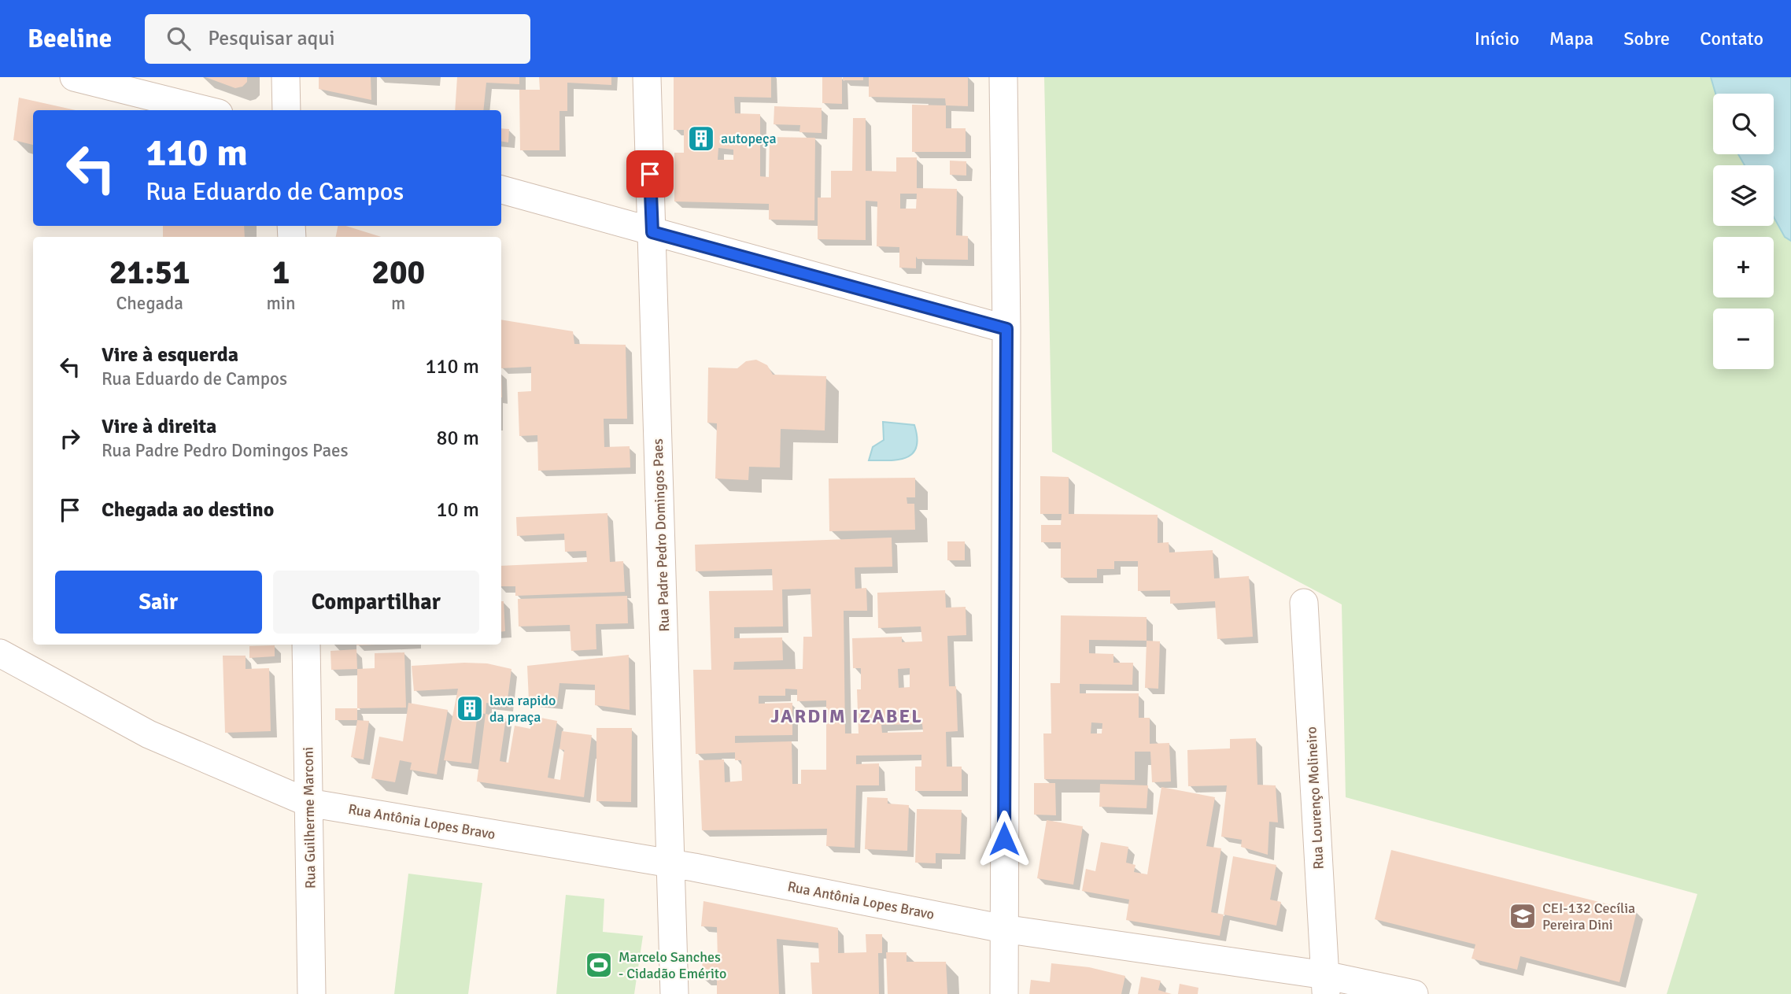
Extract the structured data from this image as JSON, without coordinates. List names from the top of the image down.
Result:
{
  "streets": {
    "street": [
      "Rua Padre Pedro Domingos Paes",
      "Rua Lourenço Molineiro",
      "Rua Guilherme Marconi",
      "Rua Antônia Lopes Bravo"
    ]
  },
  "crossings": [
    ["Rua Padre Pedro Domingos Paes", "Rua Antônia Lopes Bravo"],
    ["Rua Lourenço Molineiro", "Rua Antônia Lopes Bravo"],
    ["Rua Guilherme Marconi", "Rua Antônia Lopes Bravo"]
  ],
  "districts": ["JARDIM IZABEL"],
  "places": {
    "building": ["autopeça", "lava rapido da praça"],
    "school or university": ["CEI-132 Cecília Pereira Dini"],
    "sports": ["Marcelo Sanches - Cidadão Emérito"]
  },
  "page": {
    "header": "Beeline",
    "search": "Pesquisar aqui",
    "nav": [
      "Início",
      "Mapa",
      "Sobre",
      "Contato"
    ],
    "map_buttons": ["+", "−"],
    "turn": ["110 m", "Rua Eduardo de Campos"],
    "eta": [
      "21:51",
      "Chegada",
      "1",
      "min",
      "200",
      "m"
    ],
    "list": [
      {
        "name": "Vire à esquerda",
        "note": "Rua Eduardo de Campos",
        "value": "110 m"
      },
      {
        "name": "Vire à direita",
        "note": "Rua Padre Pedro Domingos Paes",
        "value": "80 m"
      },
      {
        "name": "Chegada ao destino",
        "value": "10 m"
      }
    ],
    "buttons": ["Sair", "Compartilhar"]
  }
}
